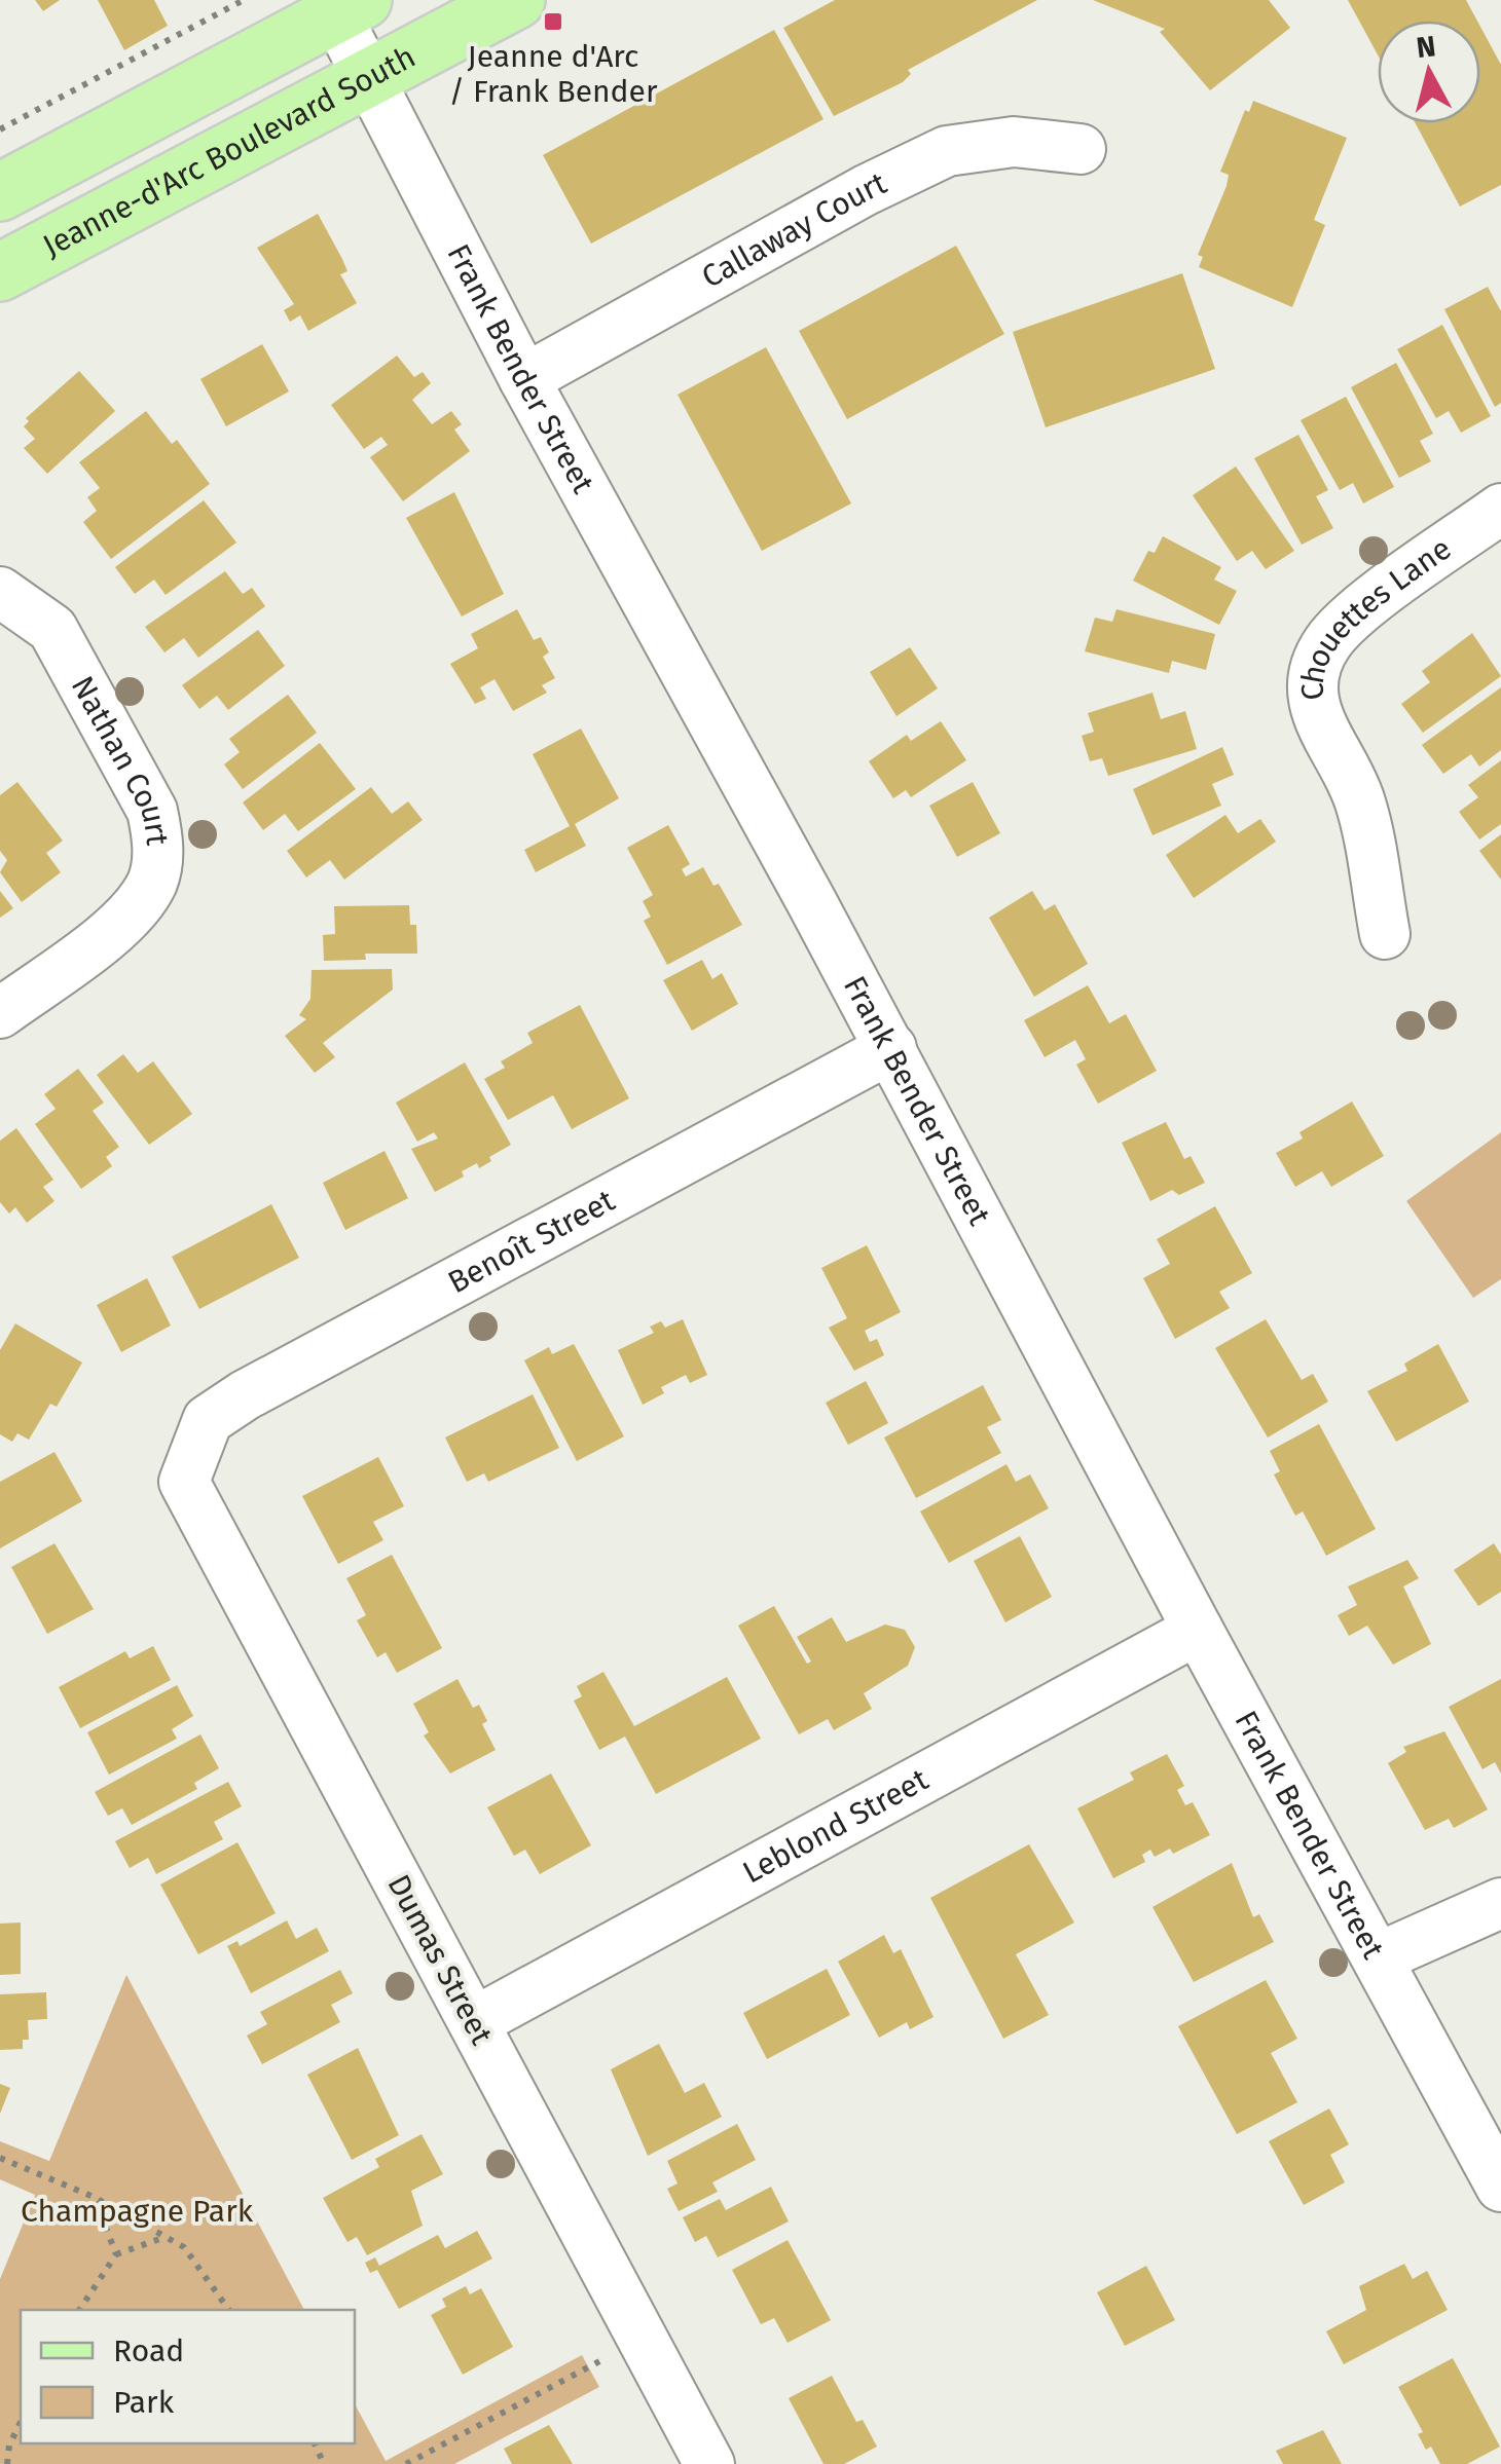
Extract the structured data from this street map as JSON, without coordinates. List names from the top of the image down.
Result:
{
  "streets": {
    "main road": ["Jeanne-d'Arc Boulevard South"],
    "street": [
      "Callaway Court",
      "Frank Bender Street",
      "Chouettes Lane",
      "Nathan Court",
      "Benoît Street",
      "Leblond Street",
      "Dumas Street"
    ]
  },
  "crossings": [
    ["Jeanne-d'Arc Boulevard South", "Frank Bender Street"],
    ["Callaway Court", "Frank Bender Street"],
    ["Frank Bender Street", "Benoît Street"],
    ["Frank Bender Street", "Leblond Street"],
    ["Benoît Street", "Dumas Street"],
    ["Leblond Street", "Dumas Street"]
  ],
  "parks": ["Champagne Park"],
  "places": {
    "transit": ["Jeanne d'Arc / Frank Bender"]
  },
  "legend": ["Road", "Park"],
  "north": "top"
}
